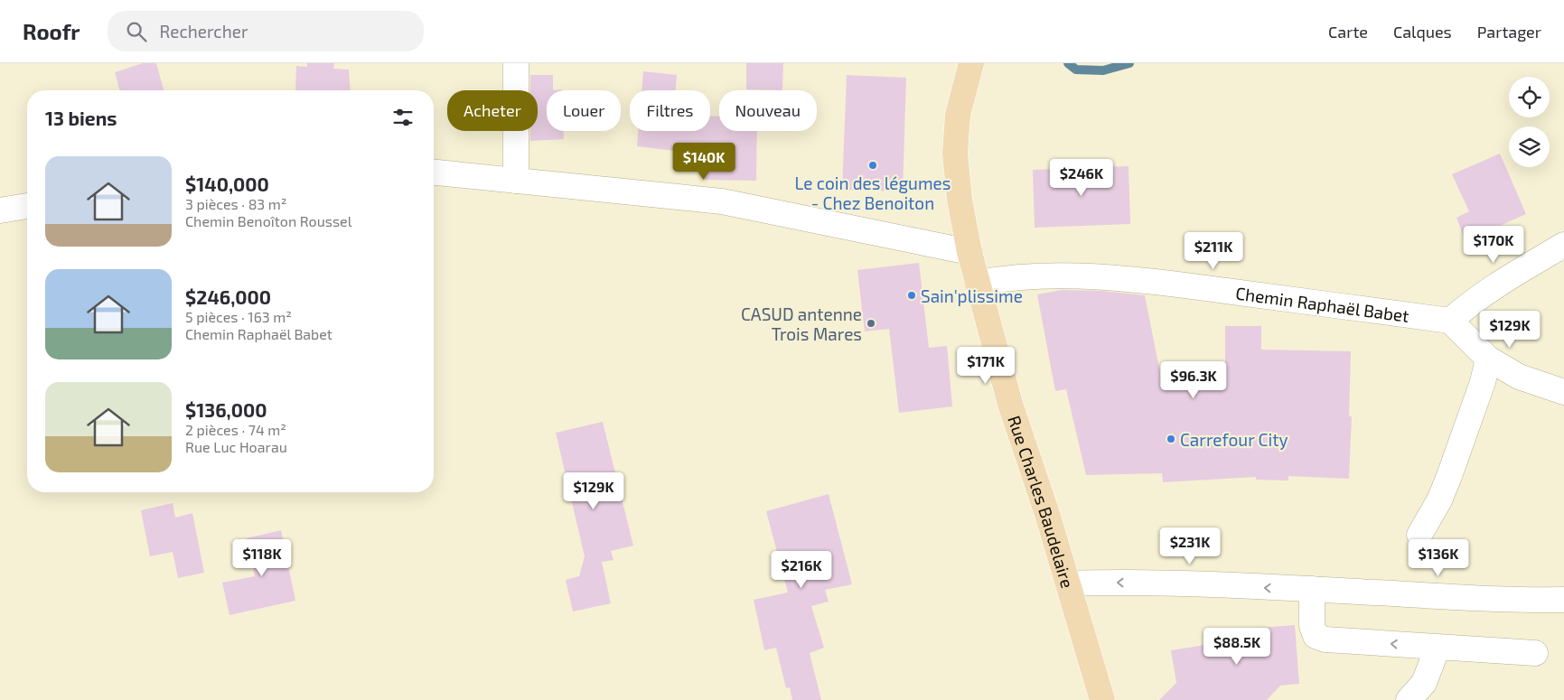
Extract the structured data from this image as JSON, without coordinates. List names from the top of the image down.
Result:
{
  "streets": {
    "main road": ["Rue Charles Baudelaire"],
    "street": ["Chemin Raphaël Babet"]
  },
  "crossings": [
    ["Chemin Raphaël Babet", "Rue Charles Baudelaire"]
  ],
  "places": [
    "Le coin des légumes - Chez Benoiton",
    "Sain'plissime",
    "CASUD antenne Trois Mares",
    "Carrefour City"
  ],
  "page": {
    "header": "Roofr",
    "search": "Rechercher",
    "nav": ["Carte", "Calques", "Partager"],
    "chip": [
      "Acheter",
      "Louer",
      "Filtres",
      "Nouveau"
    ],
    "heading": "13 biens",
    "price": [
      "$140K",
      "$246K",
      "$170K",
      "$211K",
      "$129K",
      "$171K",
      "$96.3K",
      "$129K",
      "$231K",
      "$118K",
      "$136K",
      "$216K",
      "$88.5K"
    ],
    "list": [
      {
        "name": "$140,000",
        "note": "3 pièces · 83 m² · Chemin Benoîton Roussel"
      },
      {
        "name": "$246,000",
        "note": "5 pièces · 163 m² · Chemin Raphaël Babet"
      },
      {
        "name": "$136,000",
        "note": "2 pièces · 74 m² · Rue Luc Hoarau"
      }
    ]
  }
}
